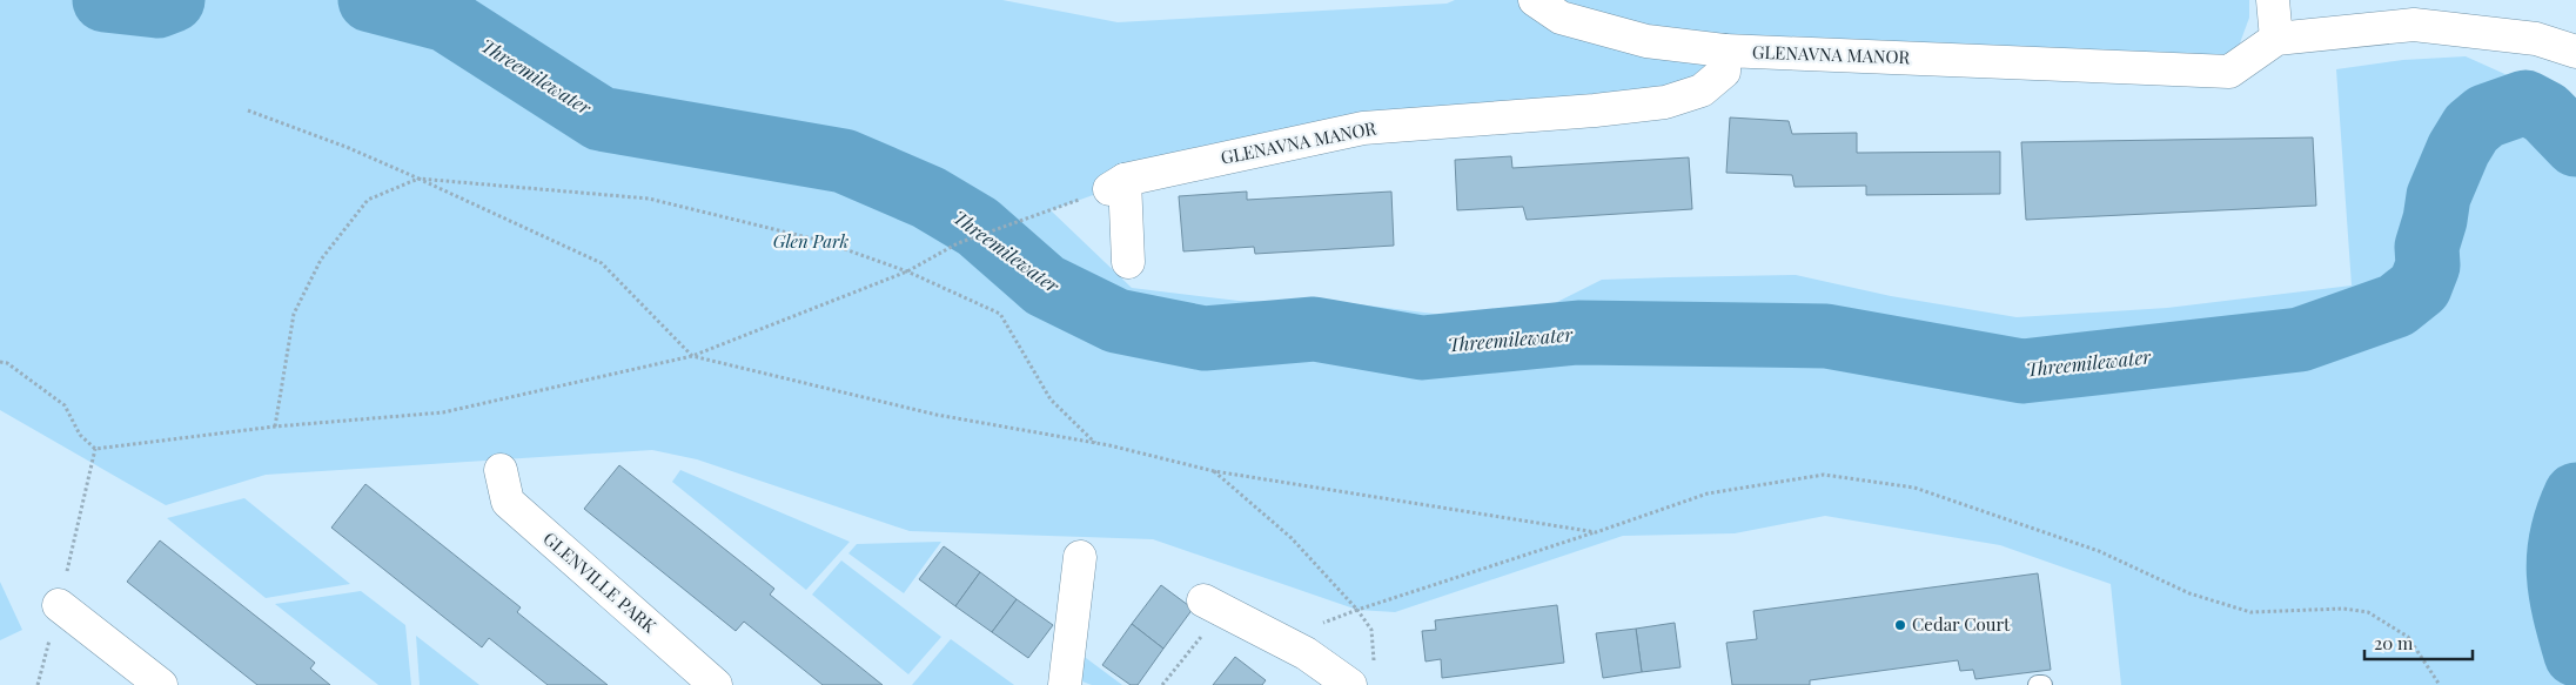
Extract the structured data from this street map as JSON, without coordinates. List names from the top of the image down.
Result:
{
  "streets": {
    "street": ["GLENAVNA MANOR", "GLENVILLE PARK"]
  },
  "water": ["Threemilewater"],
  "parks": ["Glen Park"],
  "places": ["Cedar Court"],
  "scale_bar": "20 m"
}
